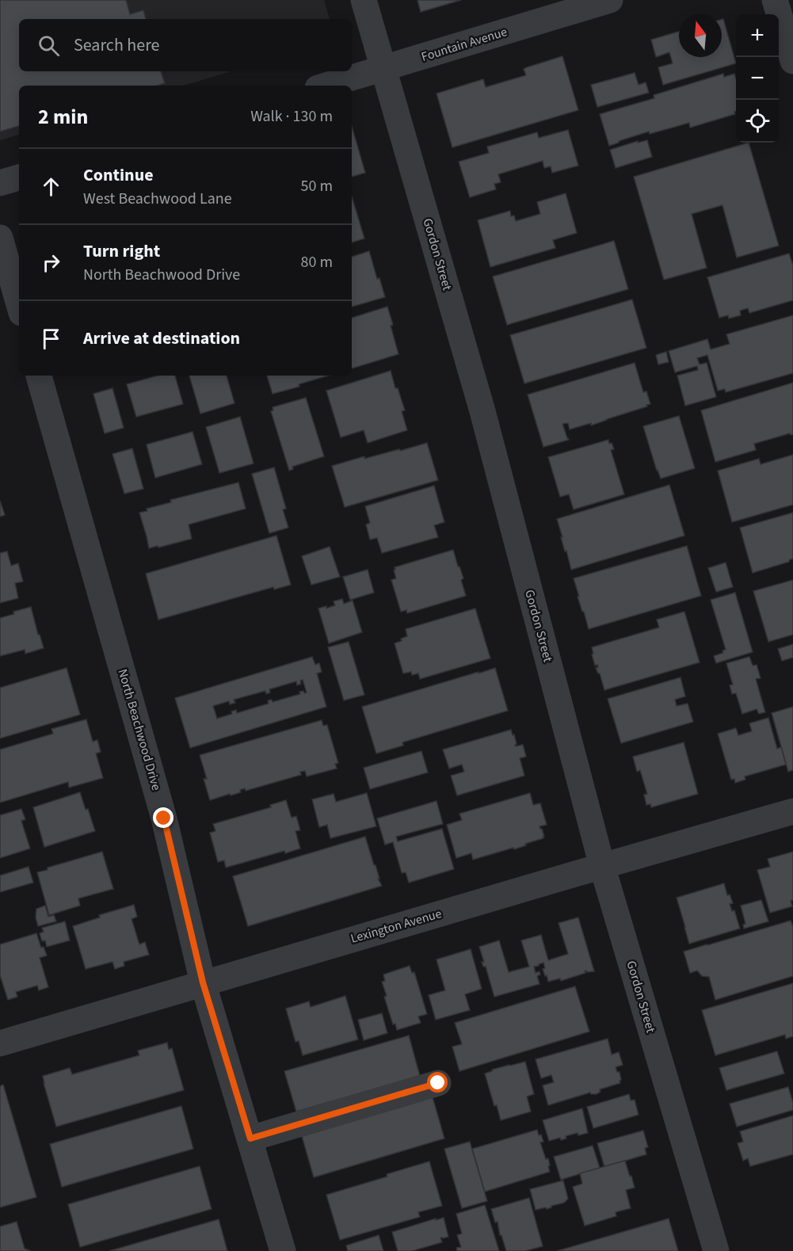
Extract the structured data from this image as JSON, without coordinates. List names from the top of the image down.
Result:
{
  "streets": {
    "street": [
      "Fountain Avenue",
      "Gordon Street",
      "North Beachwood Drive",
      "Lexington Avenue"
    ]
  },
  "crossings": [
    ["Fountain Avenue", "Gordon Street"],
    ["Gordon Street", "Lexington Avenue"],
    ["North Beachwood Drive", "Lexington Avenue"]
  ],
  "north": "top",
  "page": {
    "map_buttons": ["+", "−"],
    "search": "Search here",
    "heading": ["2 min", "Walk · 130 m"],
    "list": [
      ["Continue", "West Beachwood Lane", "50 m"],
      ["Turn right", "North Beachwood Drive", "80 m"],
      "Arrive at destination"
    ]
  }
}
